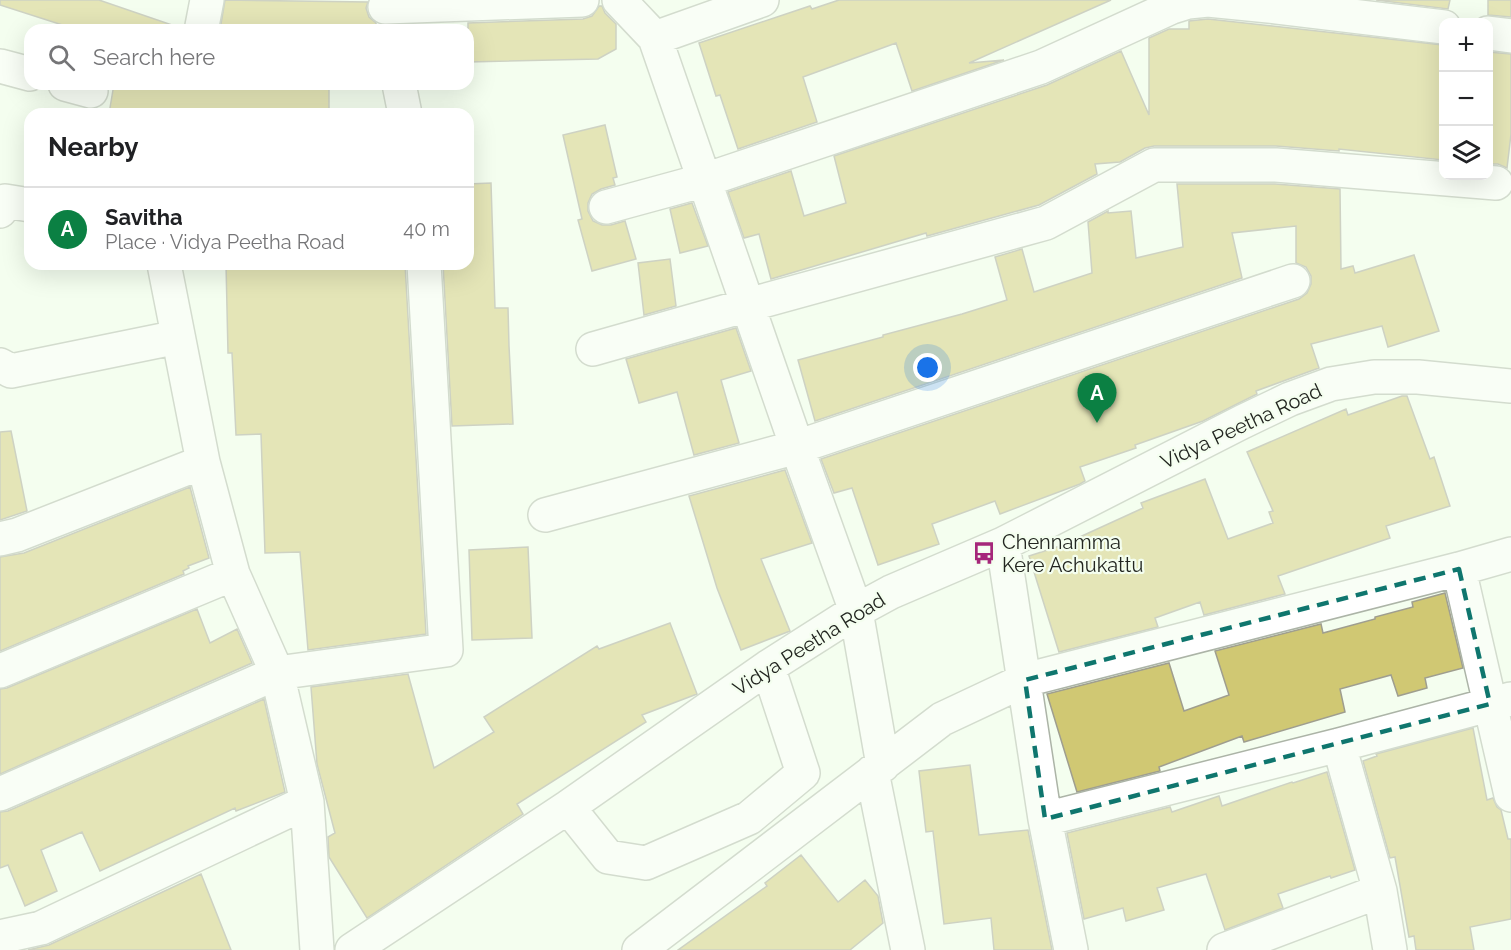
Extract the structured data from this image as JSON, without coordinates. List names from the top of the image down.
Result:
{
  "streets": {
    "street": ["Vidya Peetha Road"]
  },
  "places": {
    "bus stop": ["Chennamma Kere Achukattu"]
  },
  "page": {
    "map_buttons": ["+", "−"],
    "search": "Search here",
    "heading": "Nearby",
    "list": [
      {
        "mark": "A",
        "name": "Savitha",
        "note": "Place · Vidya Peetha Road",
        "value": "40 m"
      }
    ],
    "pins": "A"
  }
}
